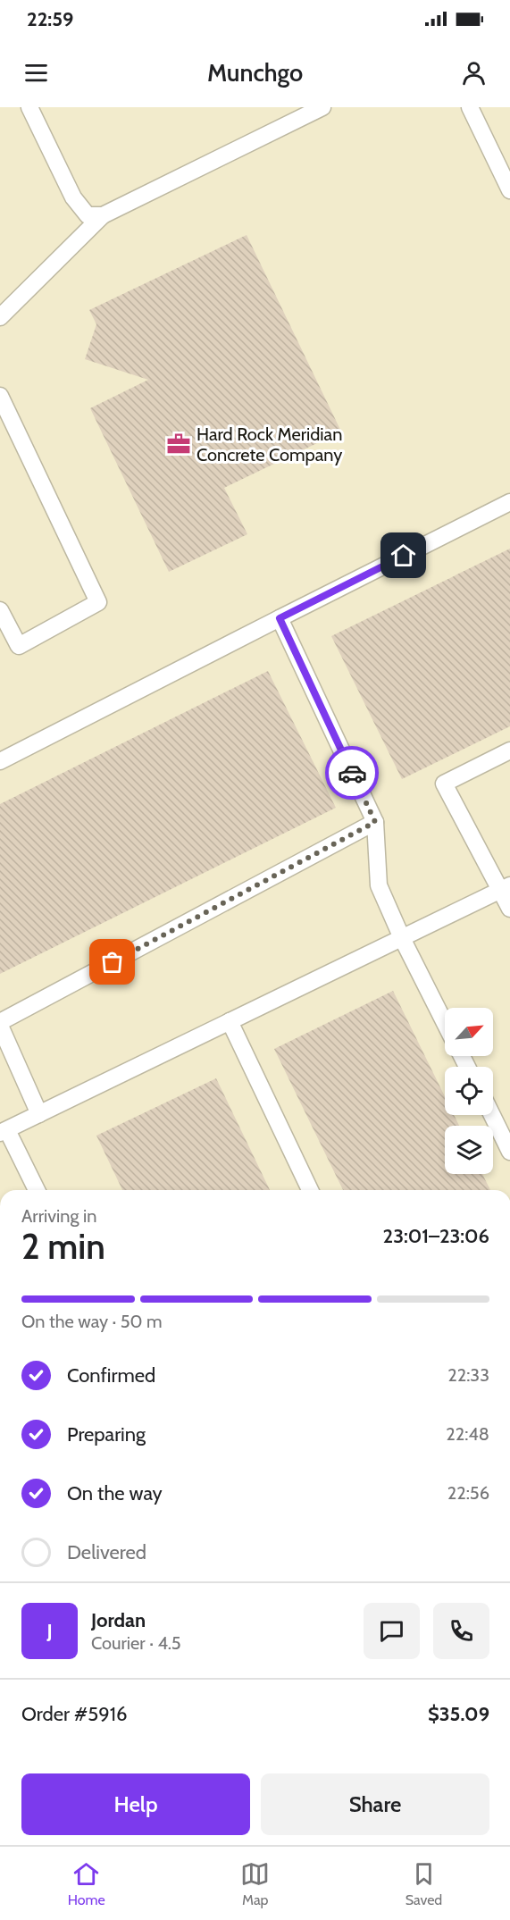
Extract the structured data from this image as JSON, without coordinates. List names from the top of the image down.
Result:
{
  "places": {
    "office": ["Hard Rock Meridian Concrete Company"]
  },
  "north": "top right",
  "page": {
    "status": "22:59",
    "header": "Munchgo",
    "heading": ["2 min", "Arriving in", "23:01–23:06"],
    "panel": [
      "Jordan",
      "Courier · 4.5",
      "Order #5916",
      "$35.09"
    ],
    "bar": "On the way · 50 m",
    "list": [
      ["Confirmed", "22:33"],
      ["Preparing", "22:48"],
      ["On the way", "22:56"],
      "Delivered"
    ],
    "round": "J",
    "buttons": ["Help", "Share"],
    "tabs": ["Home", "Map", "Saved"]
  }
}
